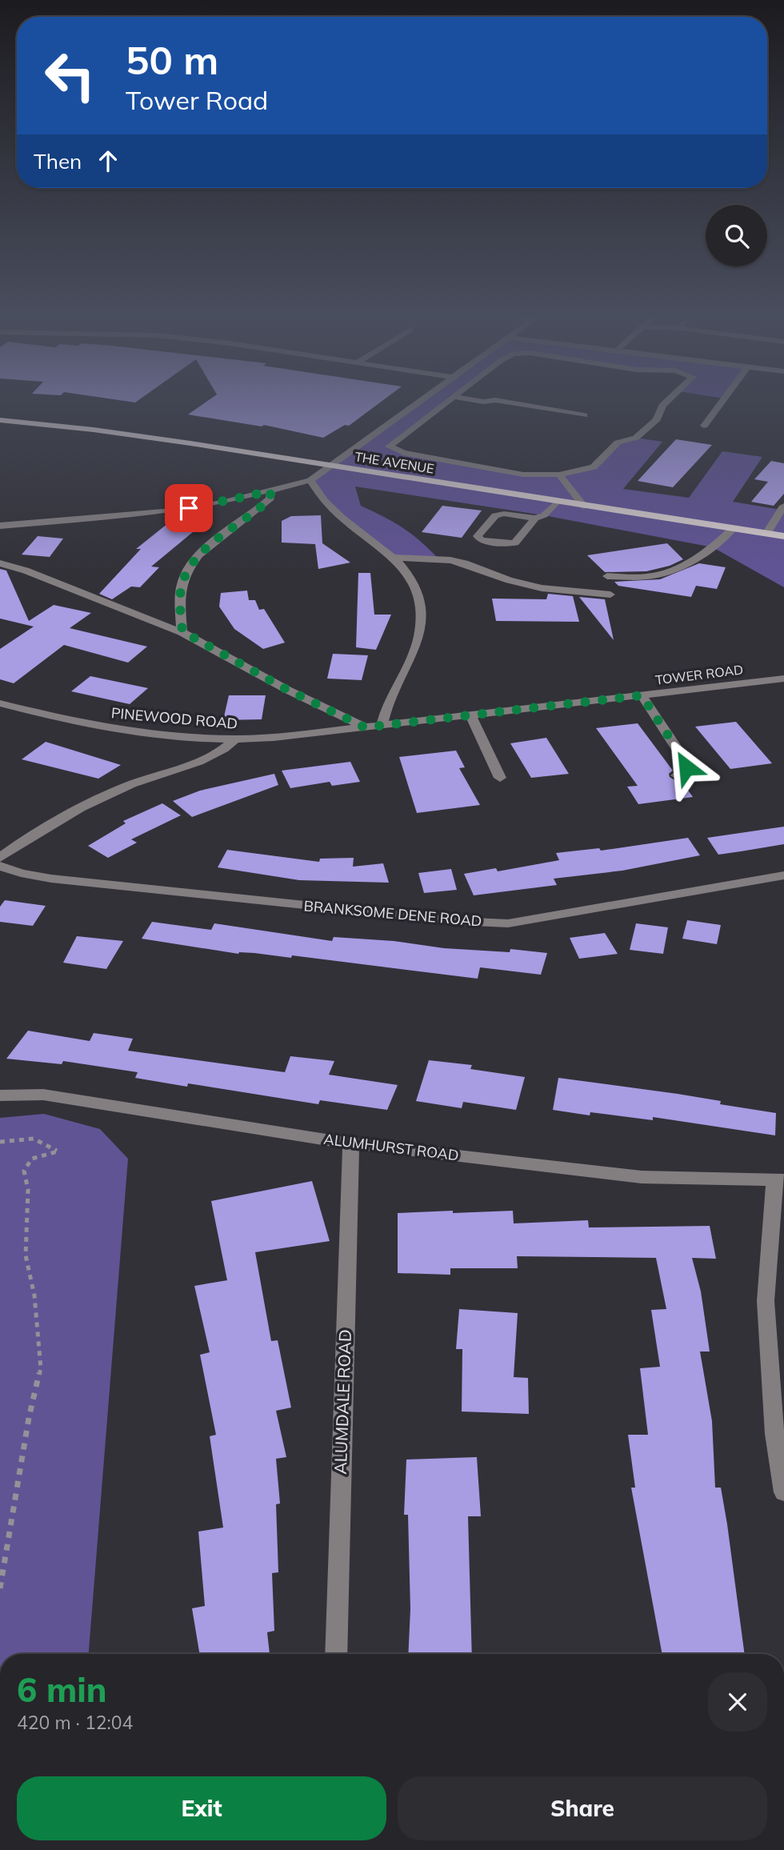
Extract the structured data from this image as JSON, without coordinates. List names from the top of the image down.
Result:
{
  "streets": {
    "main road": ["THE AVENUE"],
    "street": [
      "TOWER ROAD",
      "PINEWOOD ROAD",
      "BRANKSOME DENE ROAD",
      "ALUMHURST ROAD",
      "ALUMDALE ROAD"
    ]
  },
  "crossings": [
    ["TOWER ROAD", "PINEWOOD ROAD"],
    ["ALUMHURST ROAD", "ALUMDALE ROAD"]
  ],
  "page": {
    "turn": ["50 m", "Tower Road"],
    "then": "Then",
    "heading": ["6 min", "420 m · 12:04"],
    "buttons": ["Exit", "Share"]
  }
}
